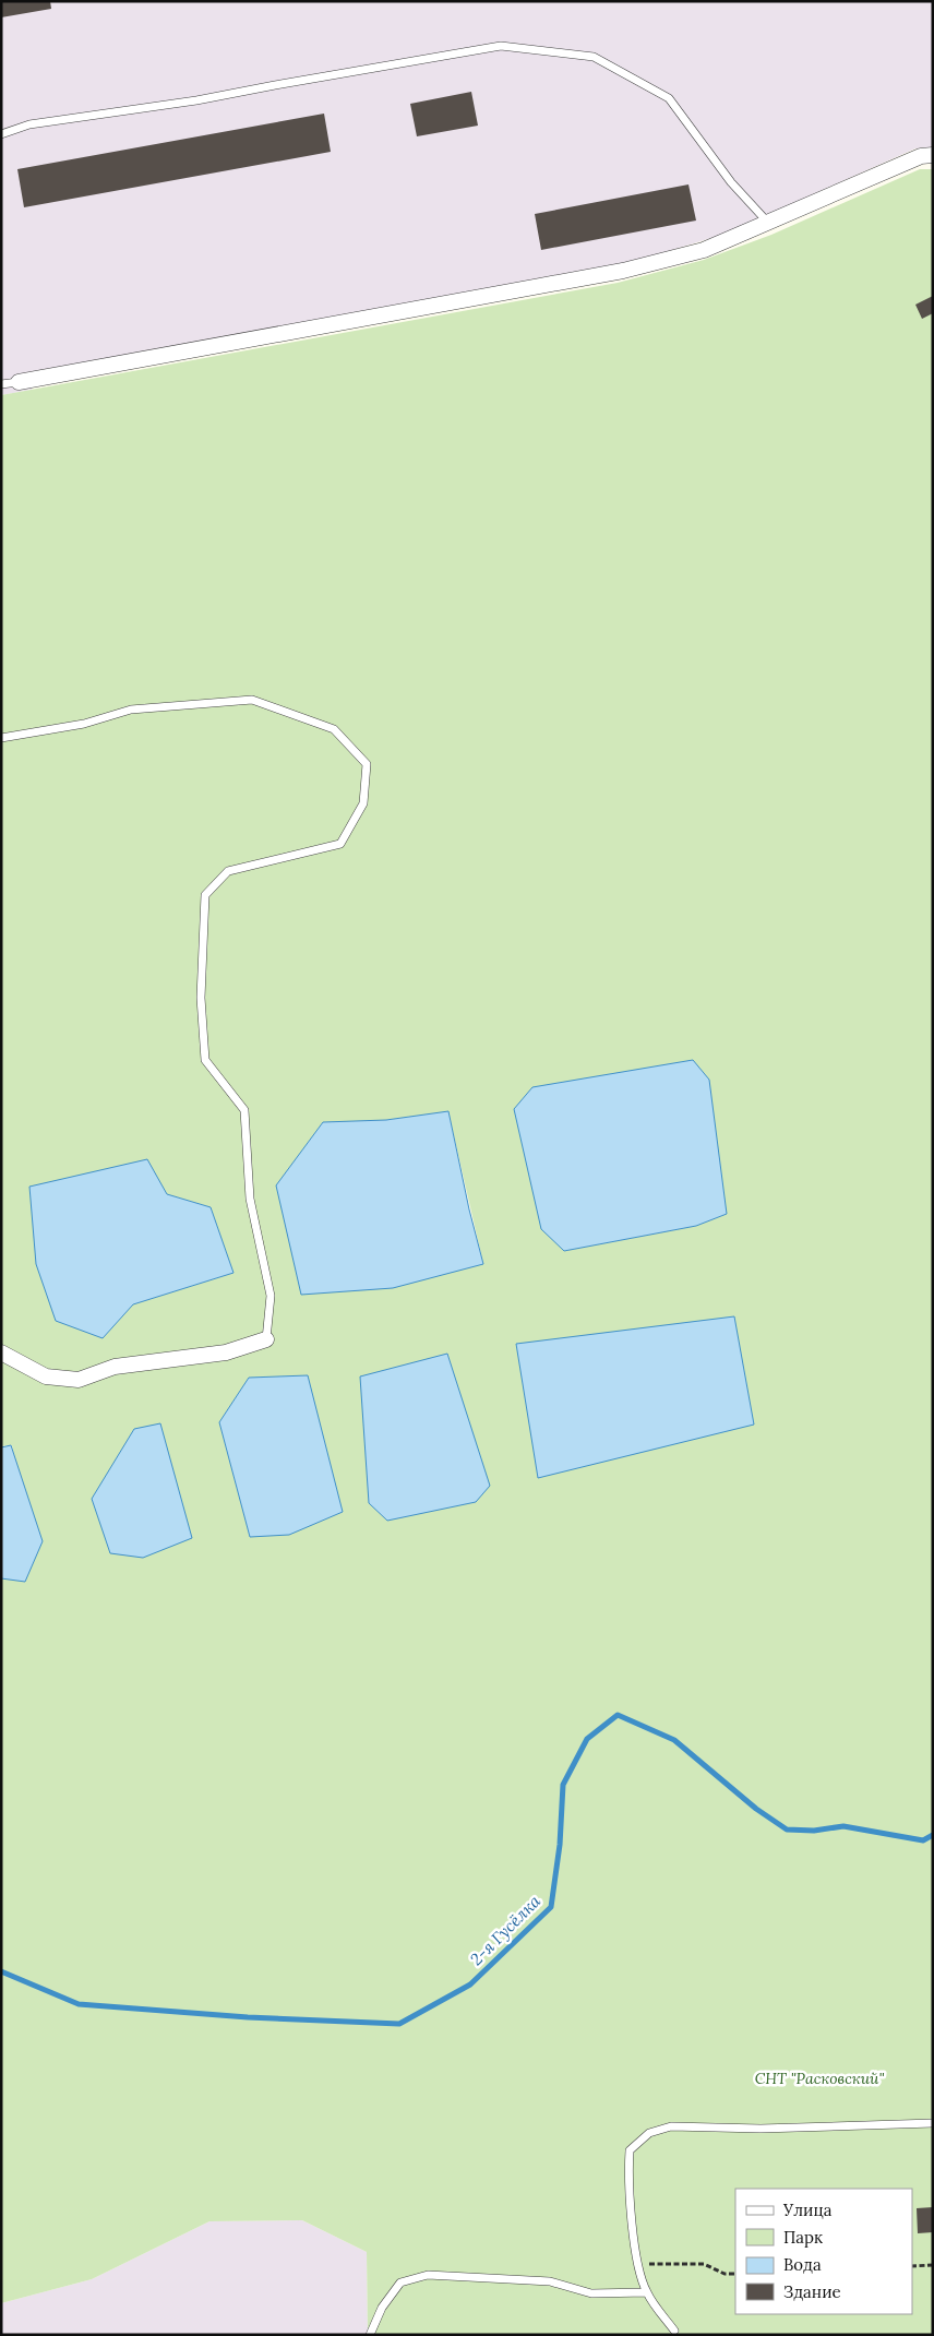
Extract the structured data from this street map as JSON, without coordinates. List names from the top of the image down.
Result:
{
  "water": ["2-я Гусёлка"],
  "parks": ["СНТ \"Расковский\""],
  "legend": [
    "Улица",
    "Парк",
    "Вода",
    "Здание"
  ]
}
